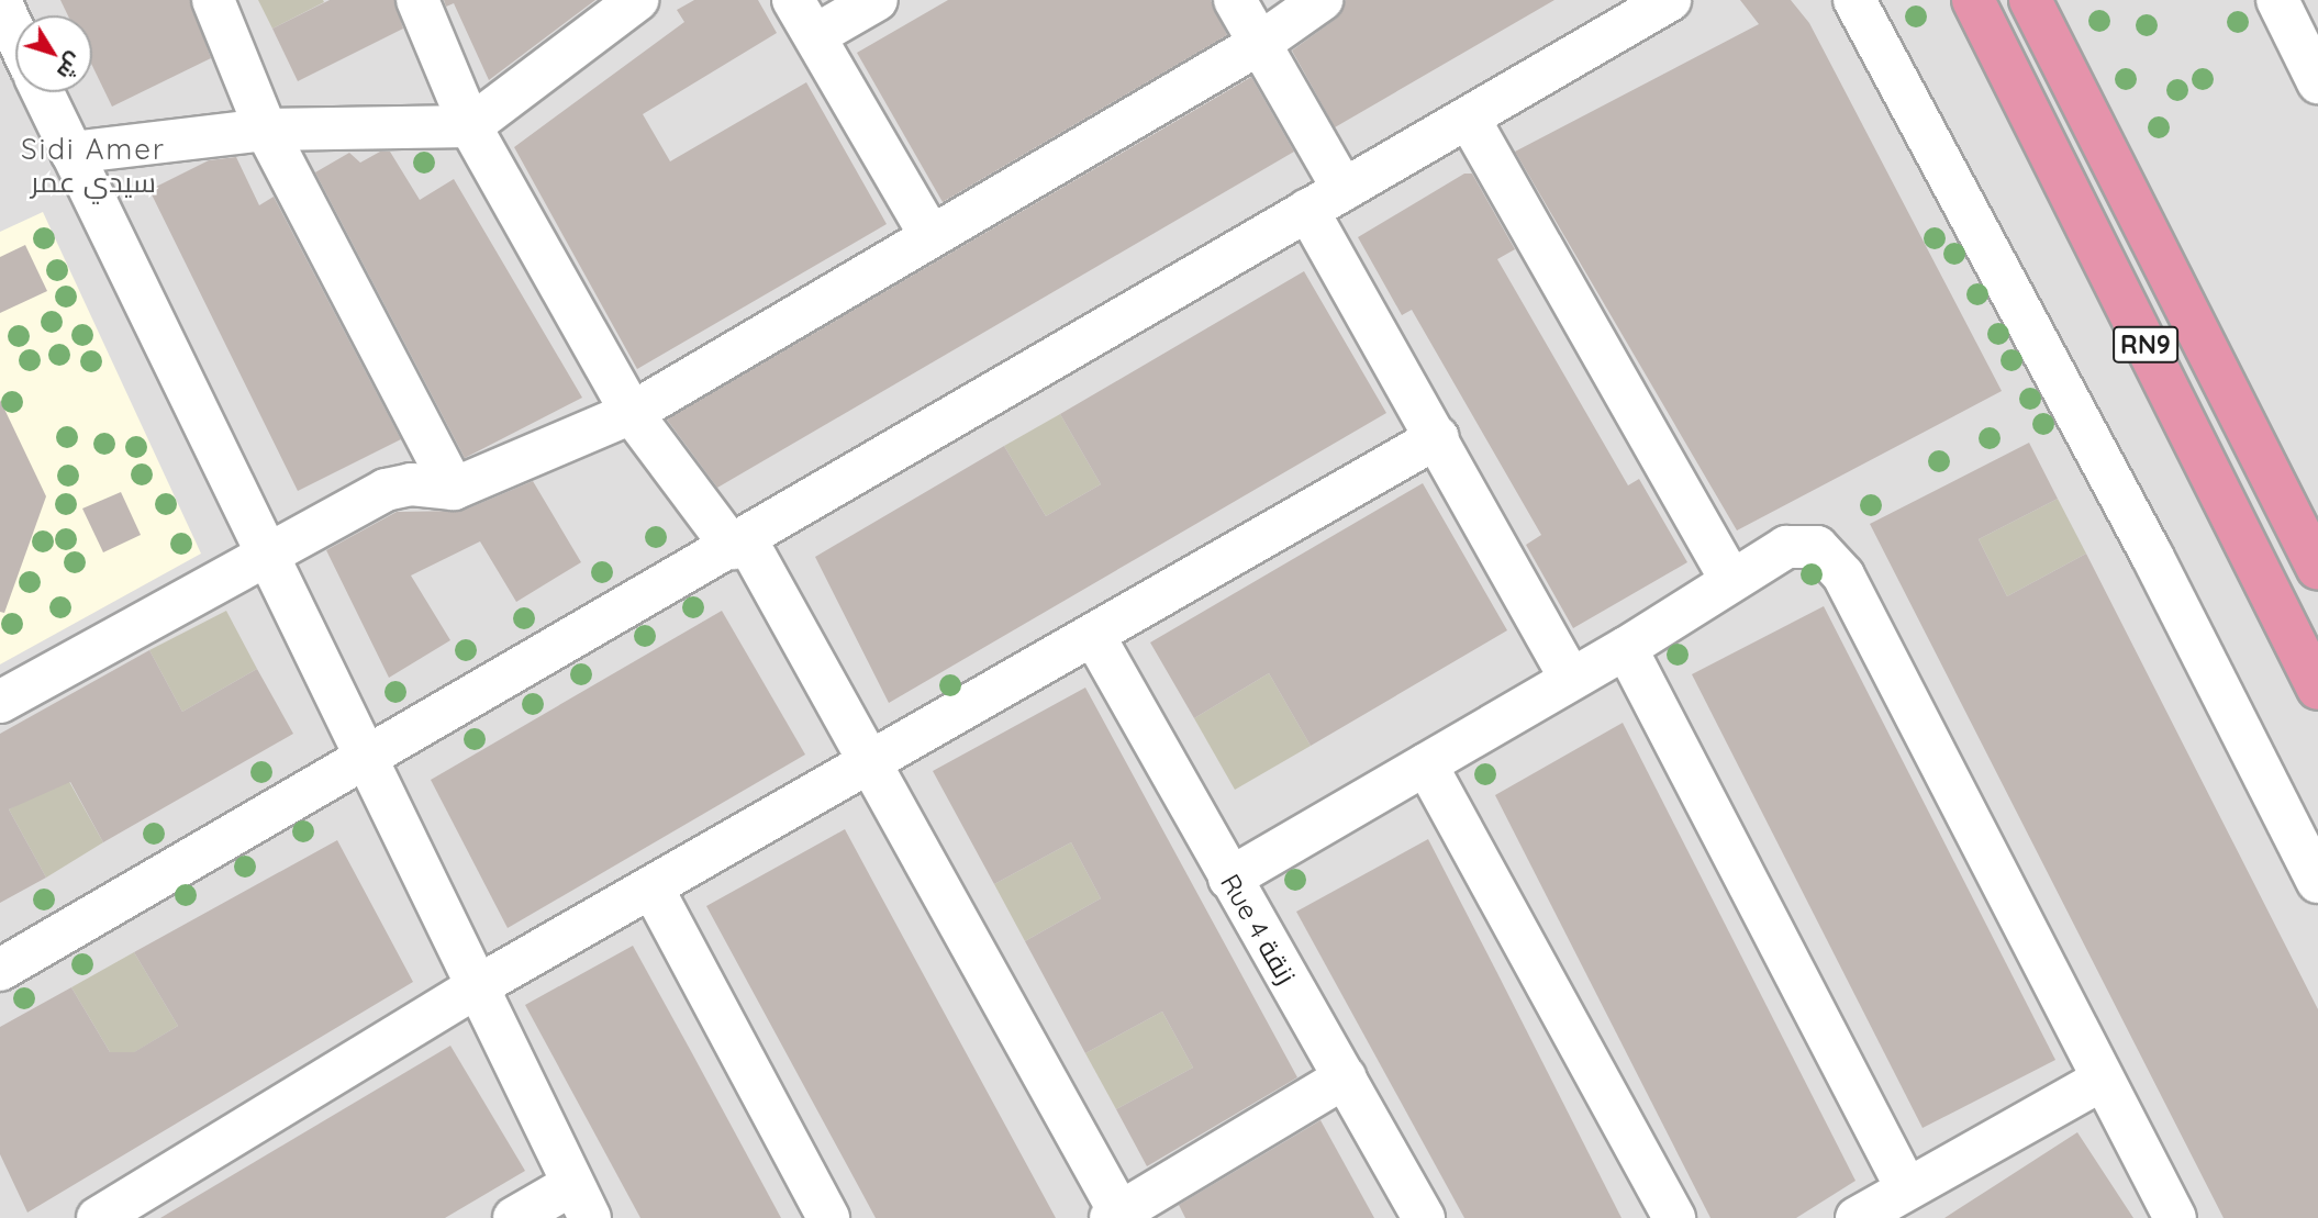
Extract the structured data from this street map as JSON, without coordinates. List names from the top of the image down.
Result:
{
  "streets": {
    "highway": ["RN9"],
    "street": ["Rue 4 زنقة"]
  },
  "districts": ["Sidi Amer سيدي عمر"],
  "north": "bottom right"
}
